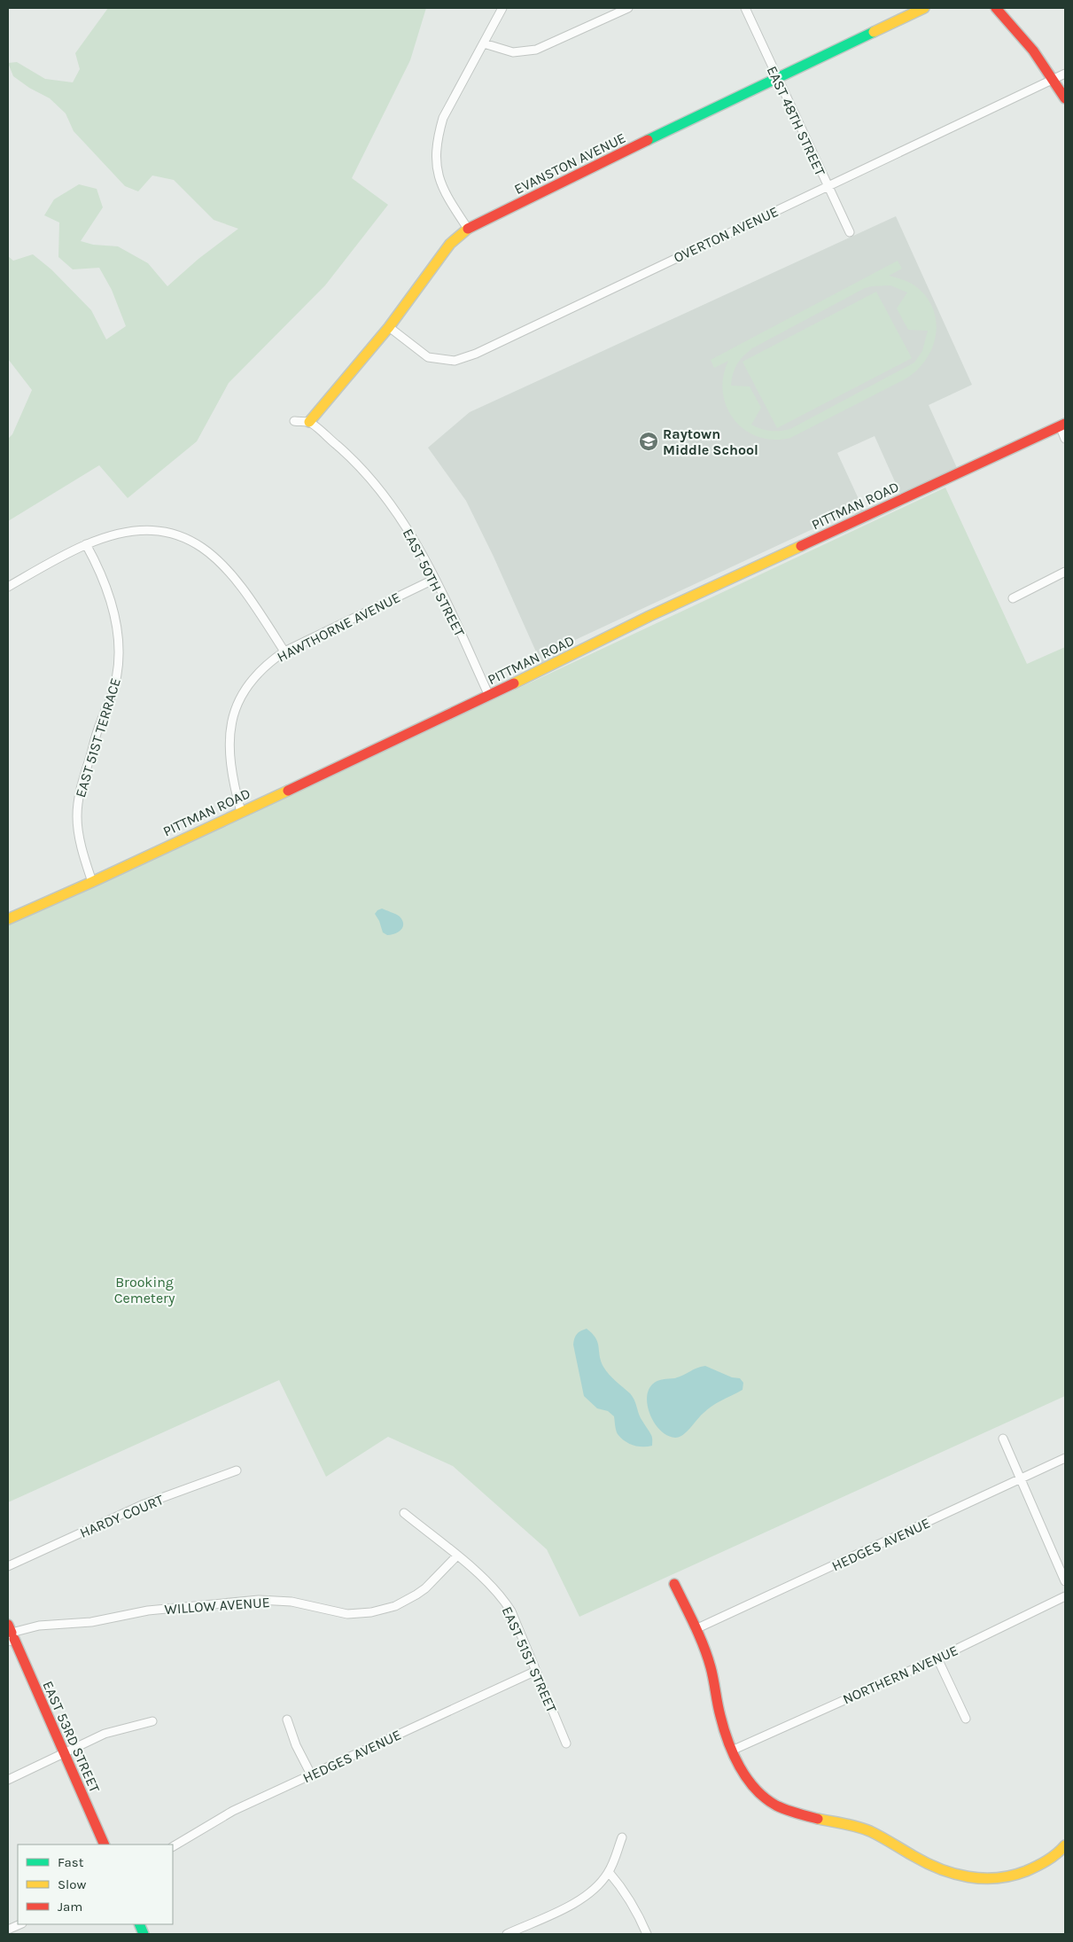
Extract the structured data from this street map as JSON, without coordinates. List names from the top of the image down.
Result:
{
  "streets": {
    "street": [
      "EAST 48TH STREET",
      "EVANSTON AVENUE",
      "OVERTON AVENUE",
      "PITTMAN ROAD",
      "EAST 50TH STREET",
      "HAWTHORNE AVENUE",
      "EAST 51ST TERRACE",
      "HARDY COURT",
      "HEDGES AVENUE",
      "WILLOW AVENUE",
      "EAST 51ST STREET",
      "NORTHERN AVENUE",
      "EAST 53RD STREET"
    ]
  },
  "crossings": [
    ["EAST 48TH STREET", "EVANSTON AVENUE"],
    ["EAST 48TH STREET", "OVERTON AVENUE"],
    ["EVANSTON AVENUE", "OVERTON AVENUE"],
    ["EVANSTON AVENUE", "EAST 50TH STREET"],
    ["PITTMAN ROAD", "EAST 50TH STREET"],
    ["PITTMAN ROAD", "HAWTHORNE AVENUE"],
    ["PITTMAN ROAD", "EAST 51ST TERRACE"],
    ["EAST 50TH STREET", "HAWTHORNE AVENUE"],
    ["HEDGES AVENUE", "EAST 51ST STREET"],
    ["WILLOW AVENUE", "EAST 51ST STREET"],
    ["WILLOW AVENUE", "EAST 53RD STREET"]
  ],
  "parks": ["Brooking Cemetery"],
  "places": {
    "school or university": ["Raytown Middle School"]
  },
  "legend": ["Fast", "Slow", "Jam"]
}
